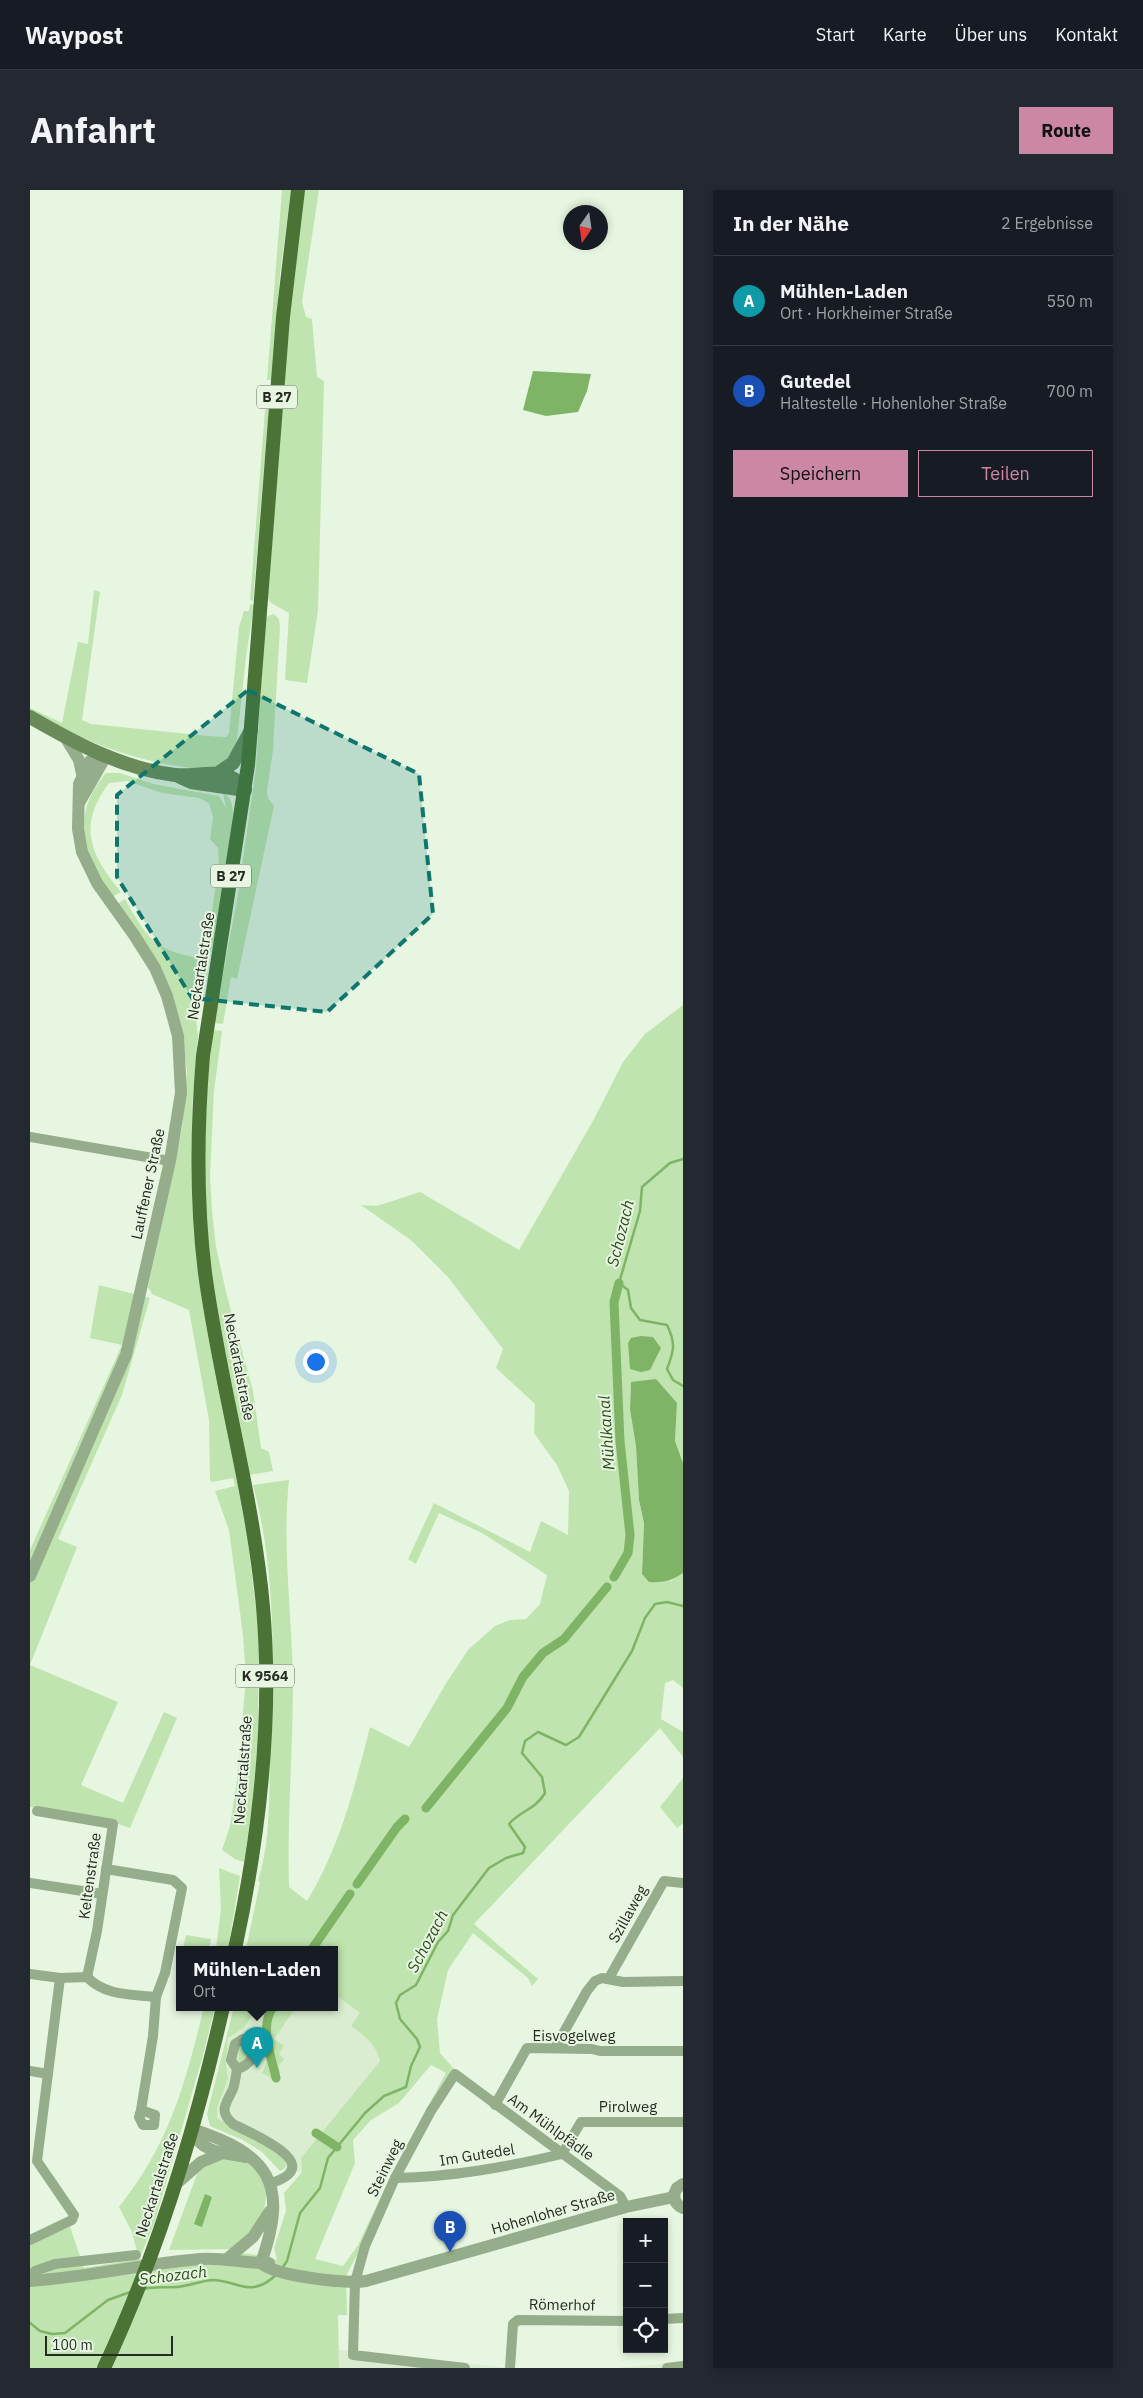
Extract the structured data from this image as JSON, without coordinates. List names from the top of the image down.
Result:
{
  "streets": {
    "main road": ["B 27", "Neckartalstraße", "K 9564"],
    "street": [
      "Lauffener Straße",
      "Keltenstraße",
      "Szillaweg",
      "Eisvogelweg",
      "Pirolweg",
      "Am Mühlpfädle",
      "Im Gutedel",
      "Steinweg",
      "Hohenloher Straße",
      "Römerhof"
    ]
  },
  "crossings": [
    ["B 27", "Neckartalstraße"],
    ["Eisvogelweg", "Am Mühlpfädle"],
    ["Pirolweg", "Am Mühlpfädle"],
    ["Pirolweg", "Im Gutedel"],
    ["Am Mühlpfädle", "Im Gutedel"],
    ["Am Mühlpfädle", "Steinweg"],
    ["Am Mühlpfädle", "Hohenloher Straße"],
    ["Im Gutedel", "Steinweg"],
    ["Steinweg", "Hohenloher Straße"]
  ],
  "water": ["Schozach", "Mühlkanal"],
  "scale_bar": "100 m",
  "north": "bottom",
  "page": {
    "header": "Waypost",
    "nav": [
      "Start",
      "Karte",
      "Über uns",
      "Kontakt"
    ],
    "title": "Anfahrt",
    "buttons": [
      "Route",
      ["Speichern", "Teilen"]
    ],
    "heading": ["In der Nähe", "2 Ergebnisse"],
    "list": [
      {
        "mark": "A",
        "name": "Mühlen-Laden",
        "note": "Ort · Horkheimer Straße",
        "value": "550 m"
      },
      {
        "mark": "B",
        "name": "Gutedel",
        "note": "Haltestelle · Hohenloher Straße",
        "value": "700 m"
      }
    ],
    "popup": ["Mühlen-Laden", "Ort"],
    "pins": ["A", "B"],
    "map_buttons": ["+", "−"],
    "scale": "100 m"
  }
}
